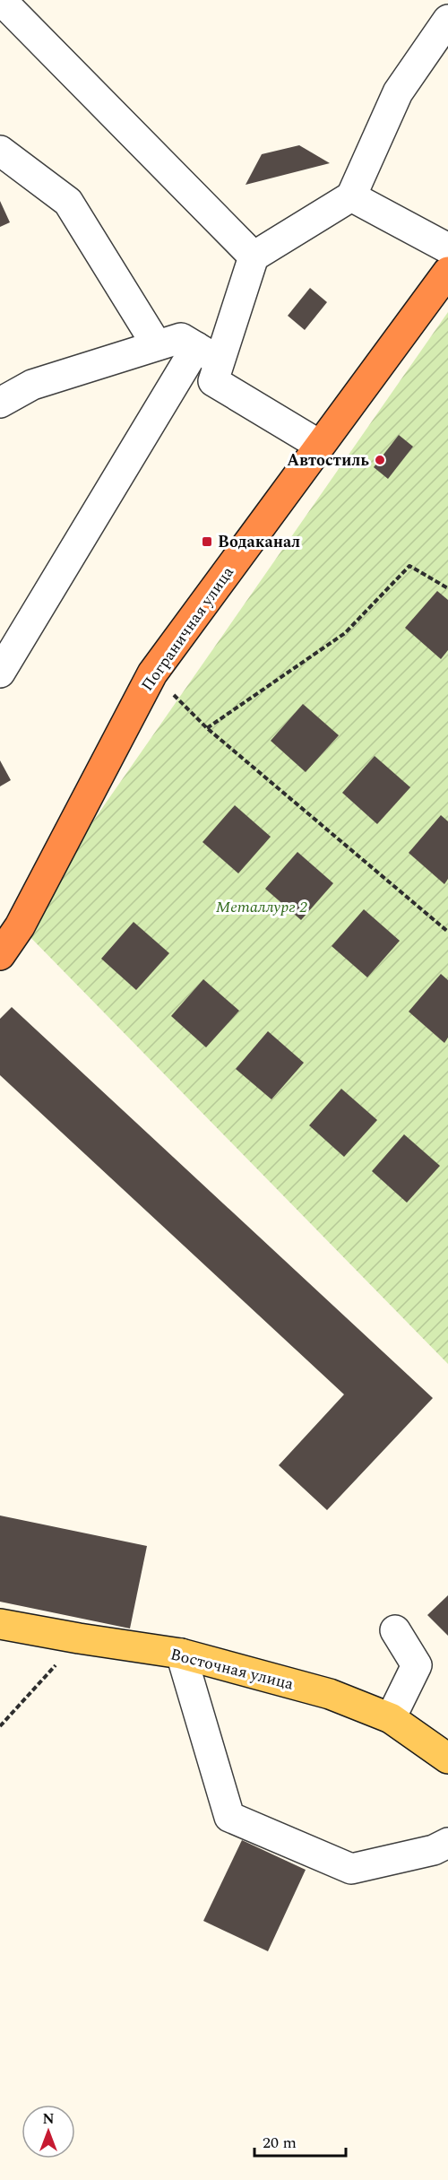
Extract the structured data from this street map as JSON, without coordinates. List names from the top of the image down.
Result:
{
  "streets": {
    "highway": ["Пограничная улица"],
    "main road": ["Восточная улица"]
  },
  "parks": ["Металлург 2"],
  "places": {
    "other": ["Автостиль"],
    "transit": ["Водаканал"]
  },
  "scale_bar": "20 m",
  "north": "top"
}
